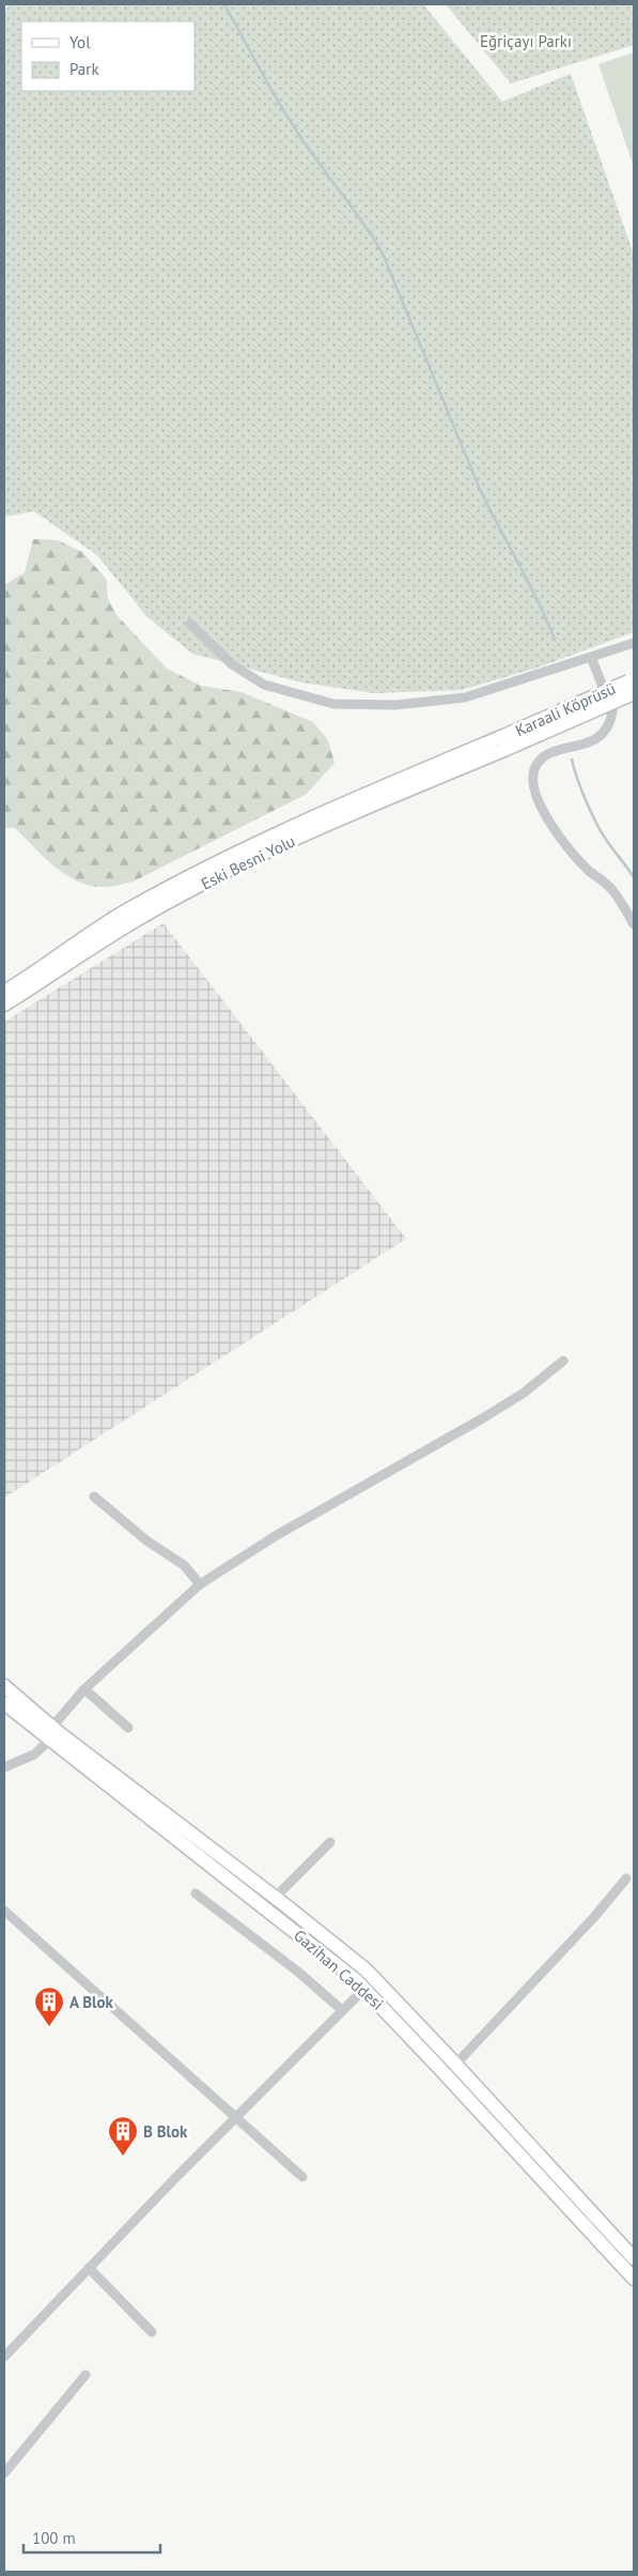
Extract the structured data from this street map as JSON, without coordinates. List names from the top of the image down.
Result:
{
  "streets": {
    "main road": ["Karaali Köprüsü", "Eski Besni Yolu", "Gazihan Caddesi"]
  },
  "crossings": [
    ["Karaali Köprüsü", "Eski Besni Yolu"]
  ],
  "parks": ["Eğriçayı Parkı"],
  "places": {
    "building": ["A Blok", "B Blok"]
  },
  "legend": ["Yol", "Park"],
  "scale_bar": "100 m"
}
